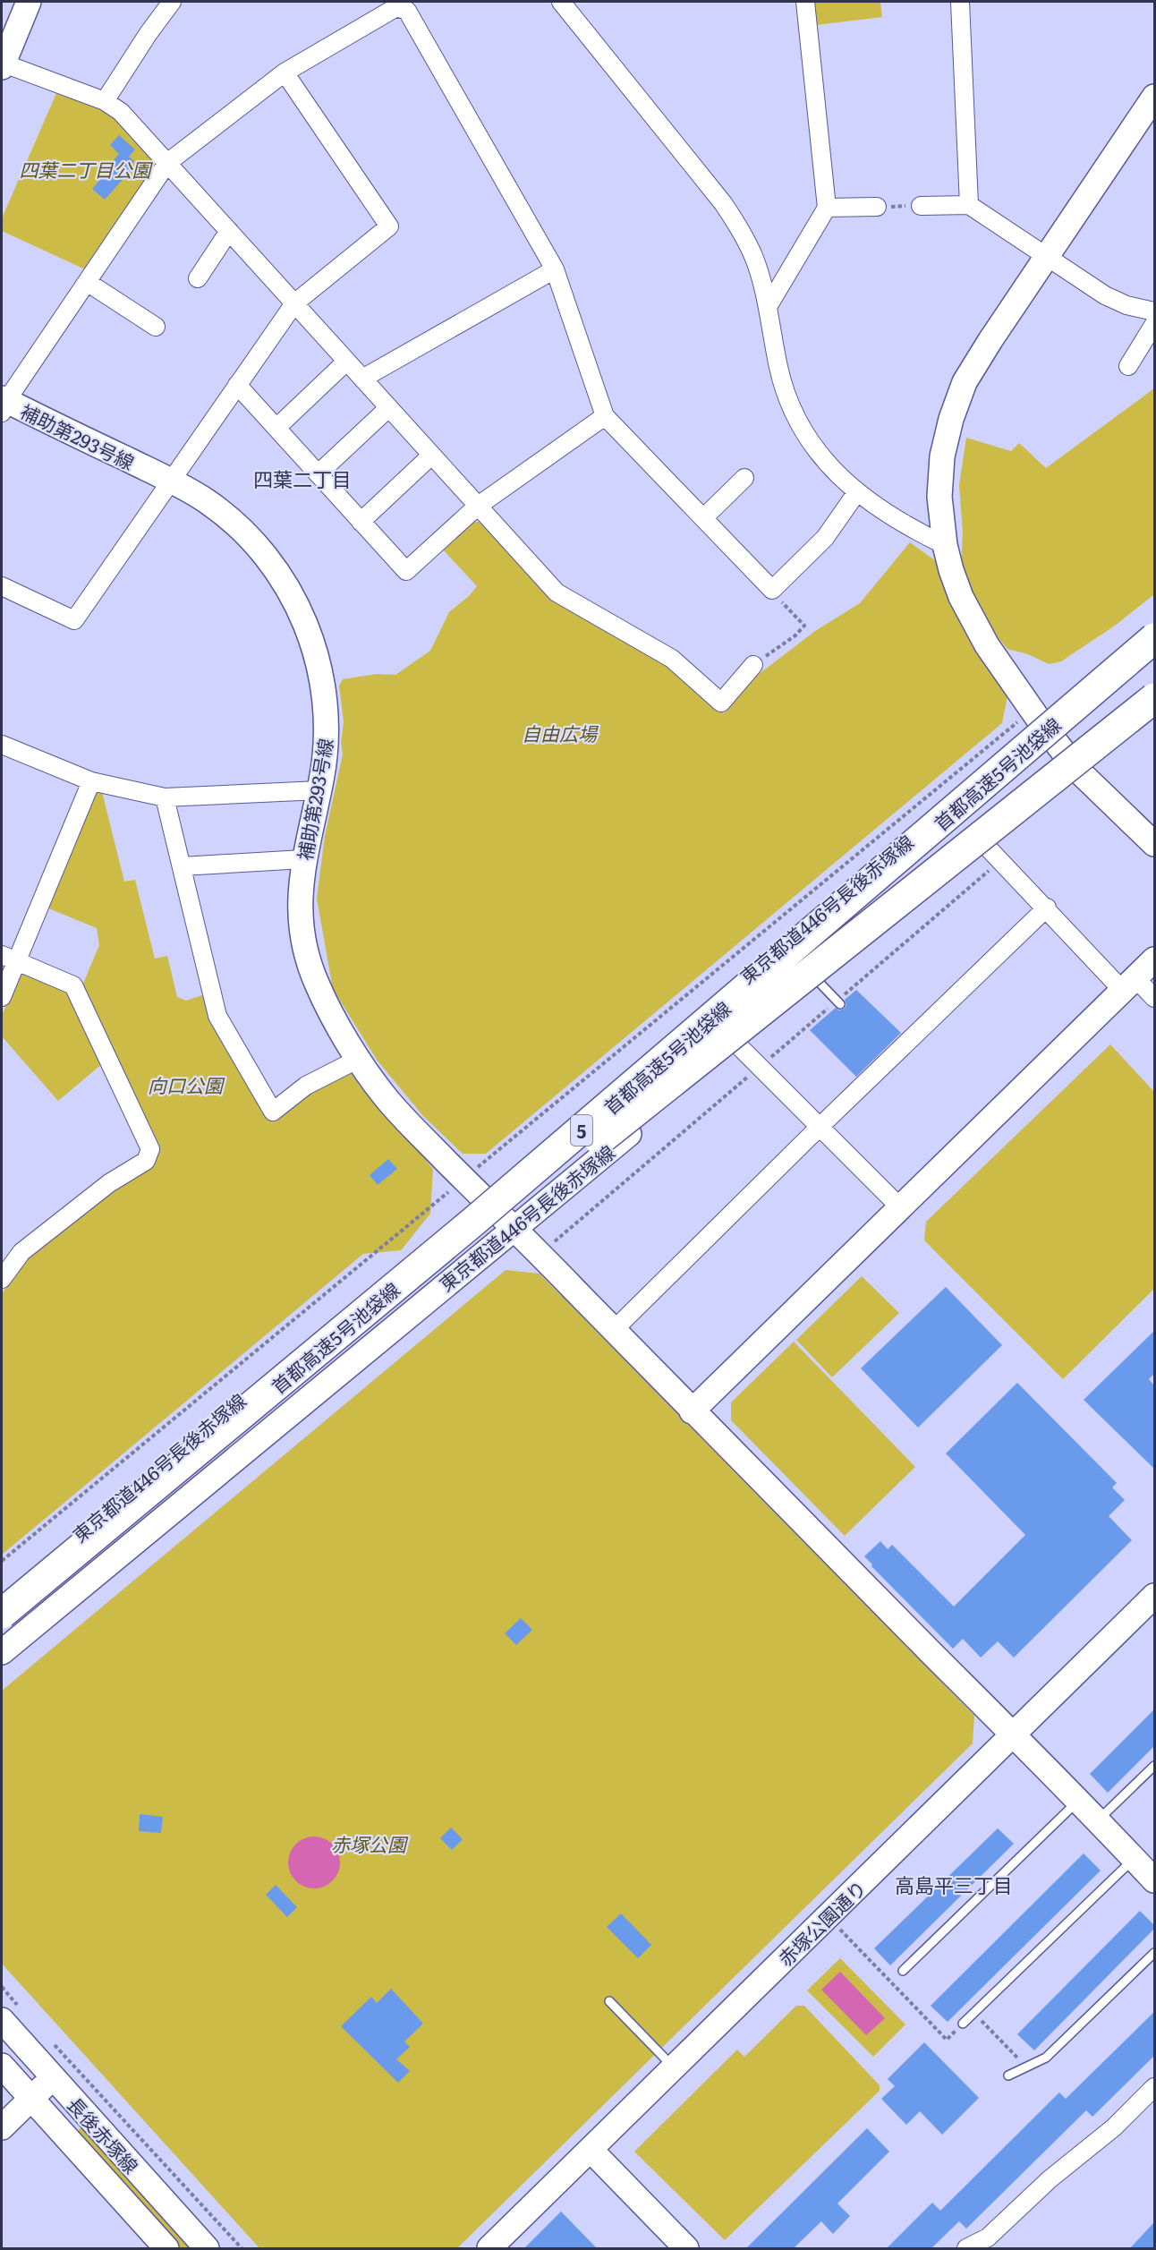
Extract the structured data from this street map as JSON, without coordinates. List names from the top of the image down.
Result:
{
  "streets": {
    "highway": ["首都高速5号池袋線", "5"],
    "street": [
      "補助第293号線",
      "東京都道446号長後赤塚線",
      "赤塚公園通り",
      "長後赤塚線"
    ]
  },
  "crossings": [
    ["補助第293号線", "東京都道446号長後赤塚線"],
    ["補助第293号線", "赤塚公園通り"]
  ],
  "districts": ["四葉二丁目", "高島平三丁目"],
  "parks": [
    "四葉二丁目公園",
    "自由広場",
    "向口公園",
    "赤塚公園"
  ]
}
